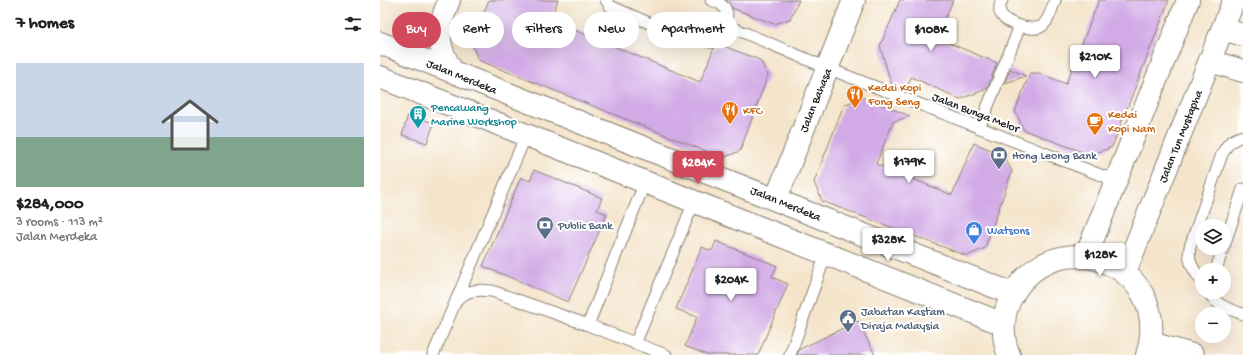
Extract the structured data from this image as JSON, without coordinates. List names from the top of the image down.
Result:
{
  "streets": {
    "main road": ["Jalan Merdeka", "Jalan Bahasa", "Jalan Tun Mustapha"],
    "lane": ["Jalan Bunga Melor"]
  },
  "crossings": [
    ["Jalan Merdeka", "Jalan Bahasa"],
    ["Jalan Bahasa", "Jalan Bunga Melor"]
  ],
  "places": {
    "restaurant": ["Kedai Kopi Fong Seng", "KFC"],
    "building": ["Pencawang Marine Workshop"],
    "cafe": ["Kedai Kopi Nam"],
    "bank": ["Hong Leong Bank", "Public Bank"],
    "shop": ["Watsons"],
    "public building": ["Jabatan Kastam Diraja Malaysia"]
  },
  "page": {
    "heading": "7 homes",
    "chip": [
      "Buy",
      "Rent",
      "Filters",
      "New",
      "Apartment"
    ],
    "price": [
      "$108K",
      "$210K",
      "$179K",
      "$284K",
      "$328K",
      "$128K",
      "$204K"
    ],
    "list": [
      {
        "name": "$284,000",
        "note": "3 rooms · 113 m² · Jalan Merdeka"
      }
    ],
    "map_buttons": ["+", "−"]
  }
}
